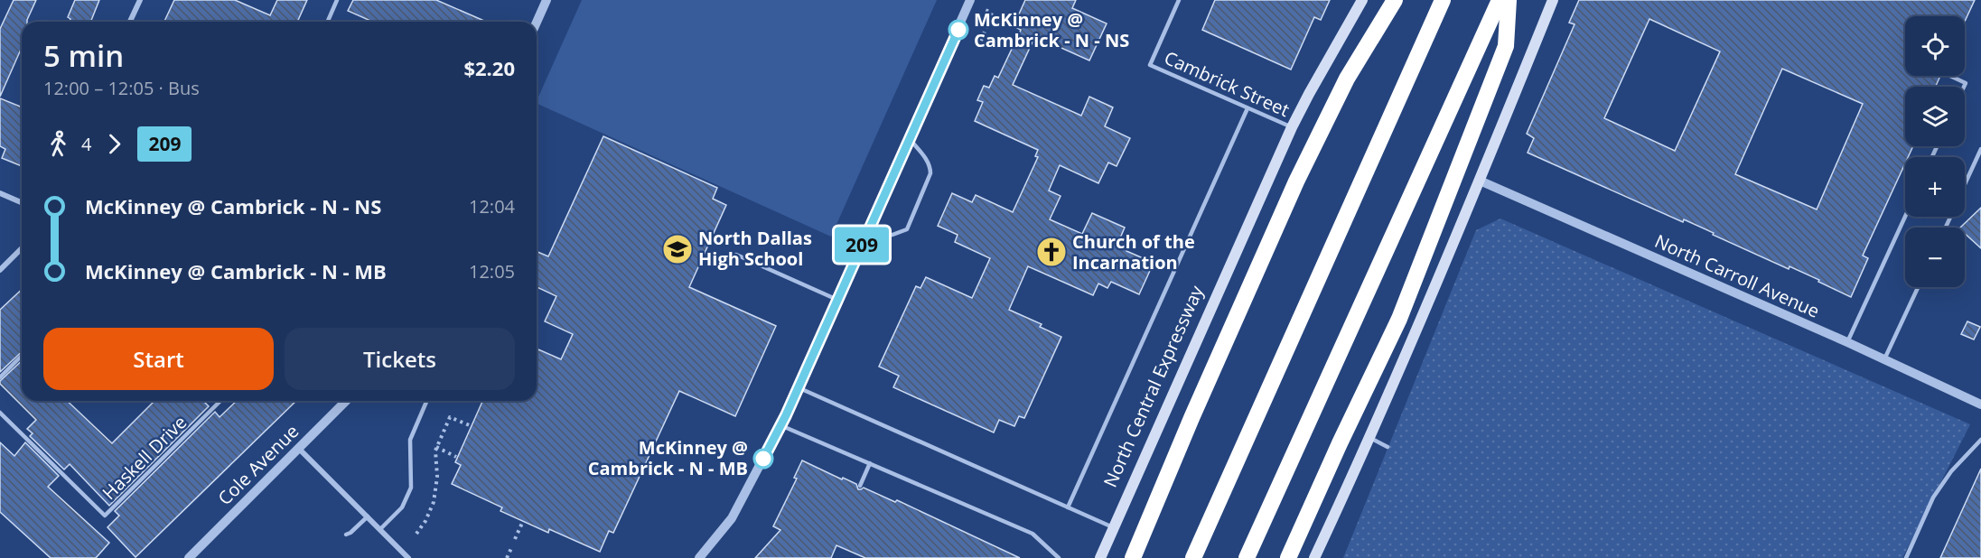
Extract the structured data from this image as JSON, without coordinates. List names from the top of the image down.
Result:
{
  "streets": {
    "main road": ["North Central Expressway"],
    "street": ["North Carroll Avenue", "Cole Avenue"],
    "lane": ["Cambrick Street", "Haskell Drive"]
  },
  "crossings": [
    ["Cambrick Street", "North Central Expressway"]
  ],
  "places": {
    "other": ["McKinney @ Cambrick - N - NS", "McKinney @ Cambrick - N - MB"],
    "school or university": ["North Dallas High School"],
    "church": ["Church of the Incarnation"]
  },
  "lines": ["bus line 209"],
  "page": {
    "on_map": "209",
    "map_buttons": ["+", "−"],
    "heading": ["5 min", "12:00 – 12:05 · Bus", "$2.20"],
    "legs": ["4", "209"],
    "list": [
      {
        "name": "McKinney @ Cambrick - N - NS",
        "value": "12:04"
      },
      {
        "name": "McKinney @ Cambrick - N - MB",
        "value": "12:05"
      }
    ],
    "buttons": ["Start", "Tickets"]
  }
}
